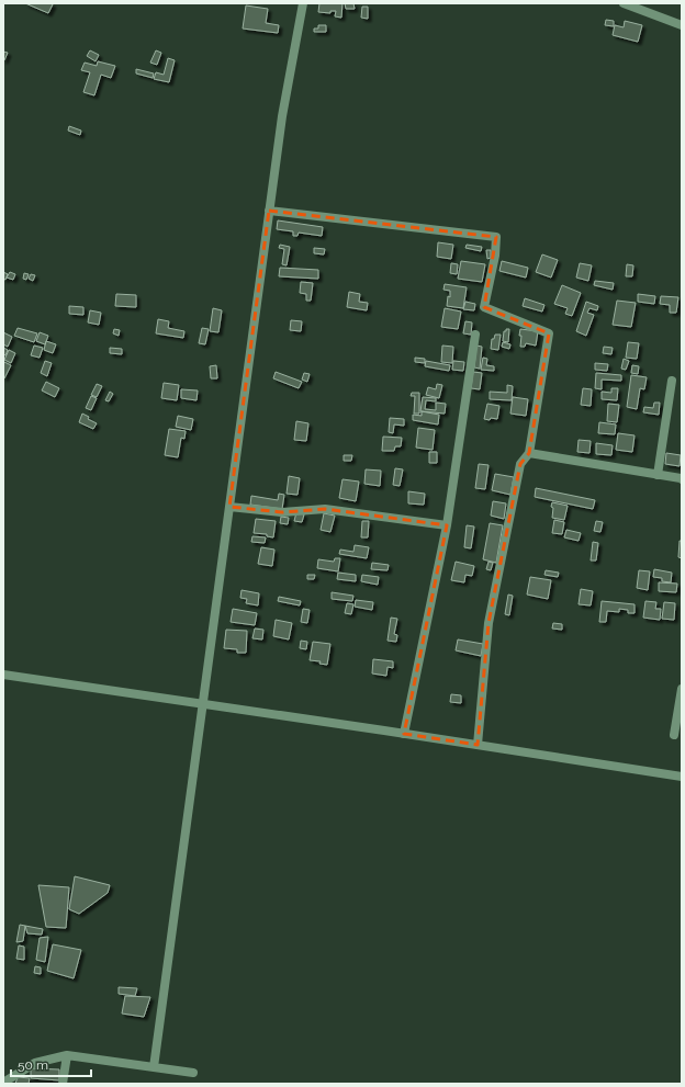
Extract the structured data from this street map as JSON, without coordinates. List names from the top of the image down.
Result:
{
  "scale_bar": "50 m"
}
